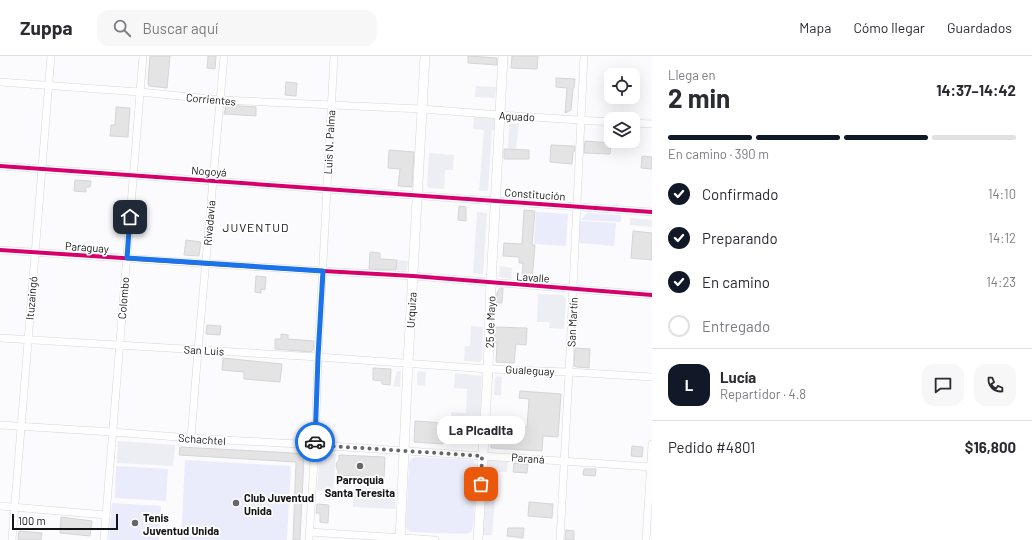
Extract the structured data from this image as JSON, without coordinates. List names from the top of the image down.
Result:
{
  "streets": {
    "street": [
      "Corrientes",
      "Aguado",
      "Luis N. Palma",
      "Nogoyá",
      "Constitución",
      "Rivadavia",
      "Paraguay",
      "Lavalle",
      "Ituzaingó",
      "Colombo",
      "Urquiza",
      "25 de Mayo",
      "San Martín",
      "San Luis",
      "Gualeguay",
      "Schachtel",
      "Paraná"
    ]
  },
  "crossings": [
    ["Corrientes", "Aguado"],
    ["Corrientes", "Luis N. Palma"],
    ["Corrientes", "Rivadavia"],
    ["Corrientes", "Ituzaingó"],
    ["Corrientes", "Colombo"],
    ["Corrientes", "Urquiza"],
    ["Aguado", "Urquiza"],
    ["Aguado", "25 de Mayo"],
    ["Aguado", "San Martín"],
    ["Luis N. Palma", "Nogoyá"],
    ["Luis N. Palma", "Paraguay"],
    ["Luis N. Palma", "San Luis"],
    ["Luis N. Palma", "Schachtel"],
    ["Nogoyá", "Constitución"],
    ["Nogoyá", "Rivadavia"],
    ["Nogoyá", "Ituzaingó"],
    ["Nogoyá", "Colombo"],
    ["Nogoyá", "Urquiza"],
    ["Constitución", "Urquiza"],
    ["Constitución", "25 de Mayo"],
    ["Constitución", "San Martín"],
    ["Rivadavia", "Paraguay"],
    ["Rivadavia", "San Luis"],
    ["Rivadavia", "Schachtel"],
    ["Paraguay", "Lavalle"],
    ["Paraguay", "Ituzaingó"],
    ["Paraguay", "Colombo"],
    ["Paraguay", "Urquiza"],
    ["Lavalle", "Urquiza"],
    ["Lavalle", "25 de Mayo"],
    ["Lavalle", "San Martín"],
    ["Ituzaingó", "San Luis"],
    ["Ituzaingó", "Schachtel"],
    ["Colombo", "San Luis"],
    ["Colombo", "Schachtel"],
    ["Urquiza", "San Luis"],
    ["Urquiza", "Gualeguay"],
    ["Urquiza", "Schachtel"],
    ["Urquiza", "Paraná"],
    ["25 de Mayo", "Gualeguay"],
    ["25 de Mayo", "Paraná"],
    ["San Martín", "Gualeguay"],
    ["San Martín", "Paraná"],
    ["San Luis", "Gualeguay"],
    ["Schachtel", "Paraná"]
  ],
  "districts": ["JUVENTUD"],
  "places": [
    "Parroquia Santa Teresita",
    "La Picadita",
    "Club Juventud Unida",
    "Tenis Juventud Unida"
  ],
  "scale_bar": "100 m",
  "page": {
    "header": "Zuppa",
    "search": "Buscar aquí",
    "nav": ["Mapa", "Cómo llegar", "Guardados"],
    "heading": ["2 min", "Llega en", "14:37–14:42"],
    "panel": [
      "Lucía",
      "Repartidor · 4.8",
      "Pedido #4801",
      "$16,800"
    ],
    "bar": "En camino · 390 m",
    "list": [
      ["Confirmado", "14:10"],
      ["Preparando", "14:12"],
      ["En camino", "14:23"],
      "Entregado"
    ],
    "round": "L",
    "bubble": "La Picadita",
    "scale": "100 m"
  }
}
